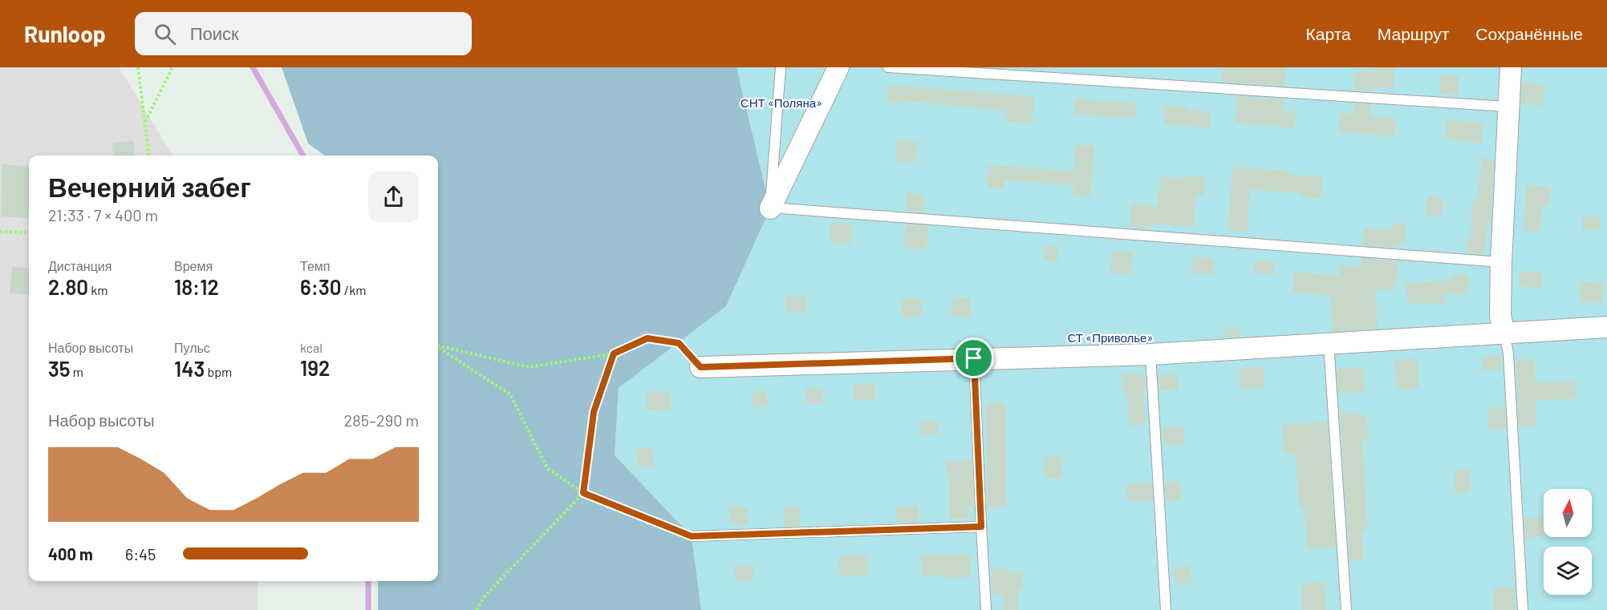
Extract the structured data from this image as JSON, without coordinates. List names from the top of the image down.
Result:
{
  "parks": ["СНТ «Поляна»", "СТ «Приволье»"],
  "north": "top",
  "page": {
    "header": "Runloop",
    "search": "Поиск",
    "nav": ["Карта", "Маршрут", "Сохранённые"],
    "heading": ["Вечерний забег", "21:33 · 7 × 400 m"],
    "stats": [
      ["Дистанция", "2.80 km"],
      ["Время", "18:12"],
      ["Темп", "6:30 /km"],
      ["Набор высоты", "35 m"],
      ["Пульс", "143 bpm"],
      ["kcal", "192"]
    ],
    "chart": ["Набор высоты", "285–290 m"],
    "list": [
      {
        "name": "400 m",
        "note": "6:45"
      }
    ]
  }
}
